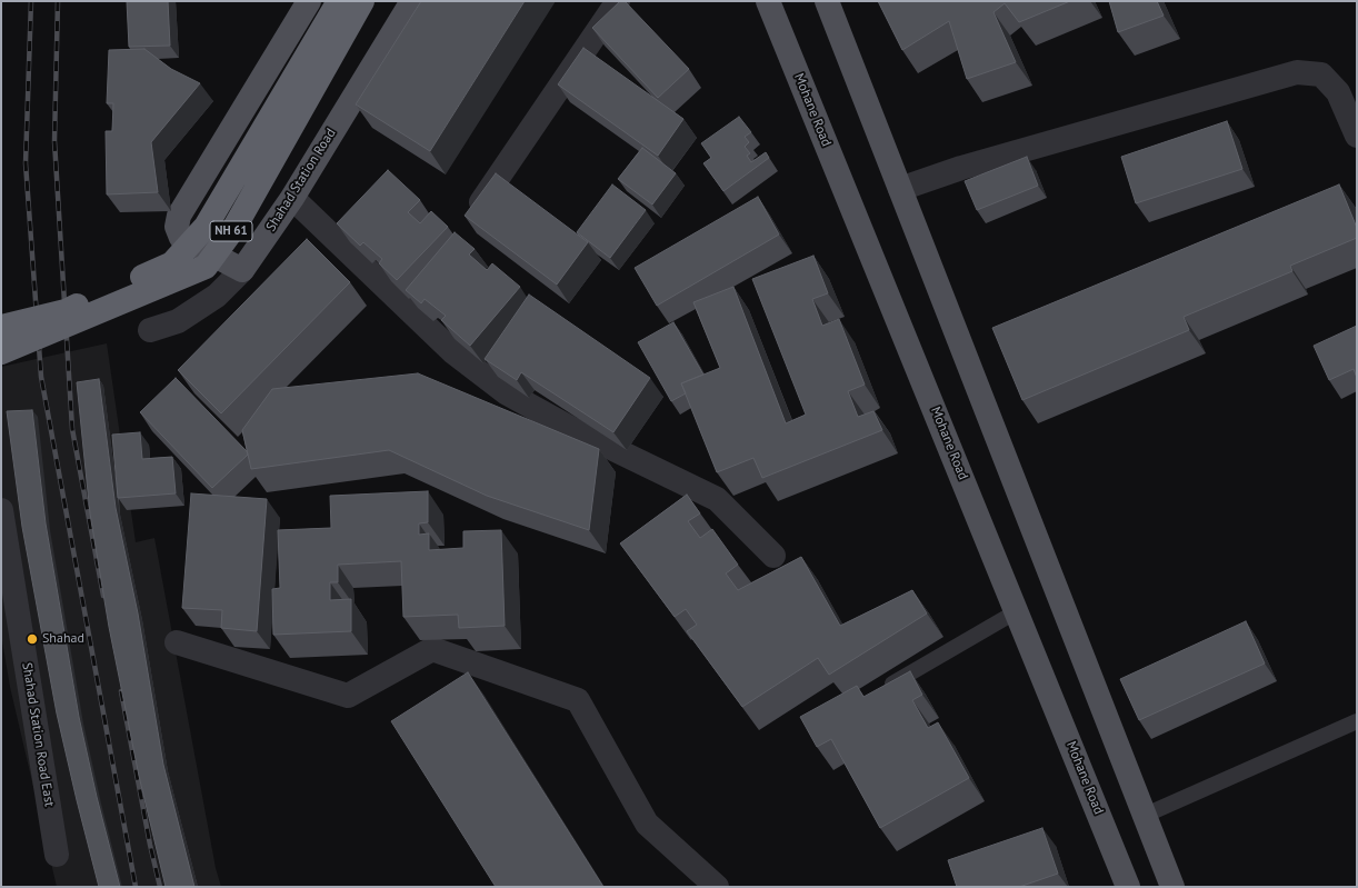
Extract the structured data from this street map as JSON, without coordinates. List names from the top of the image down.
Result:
{
  "streets": {
    "highway": ["NH 61"],
    "main road": ["Mohane Road", "Shahad Station Road"],
    "street": ["Shahad Station Road East"]
  },
  "places": ["Shahad"]
}
